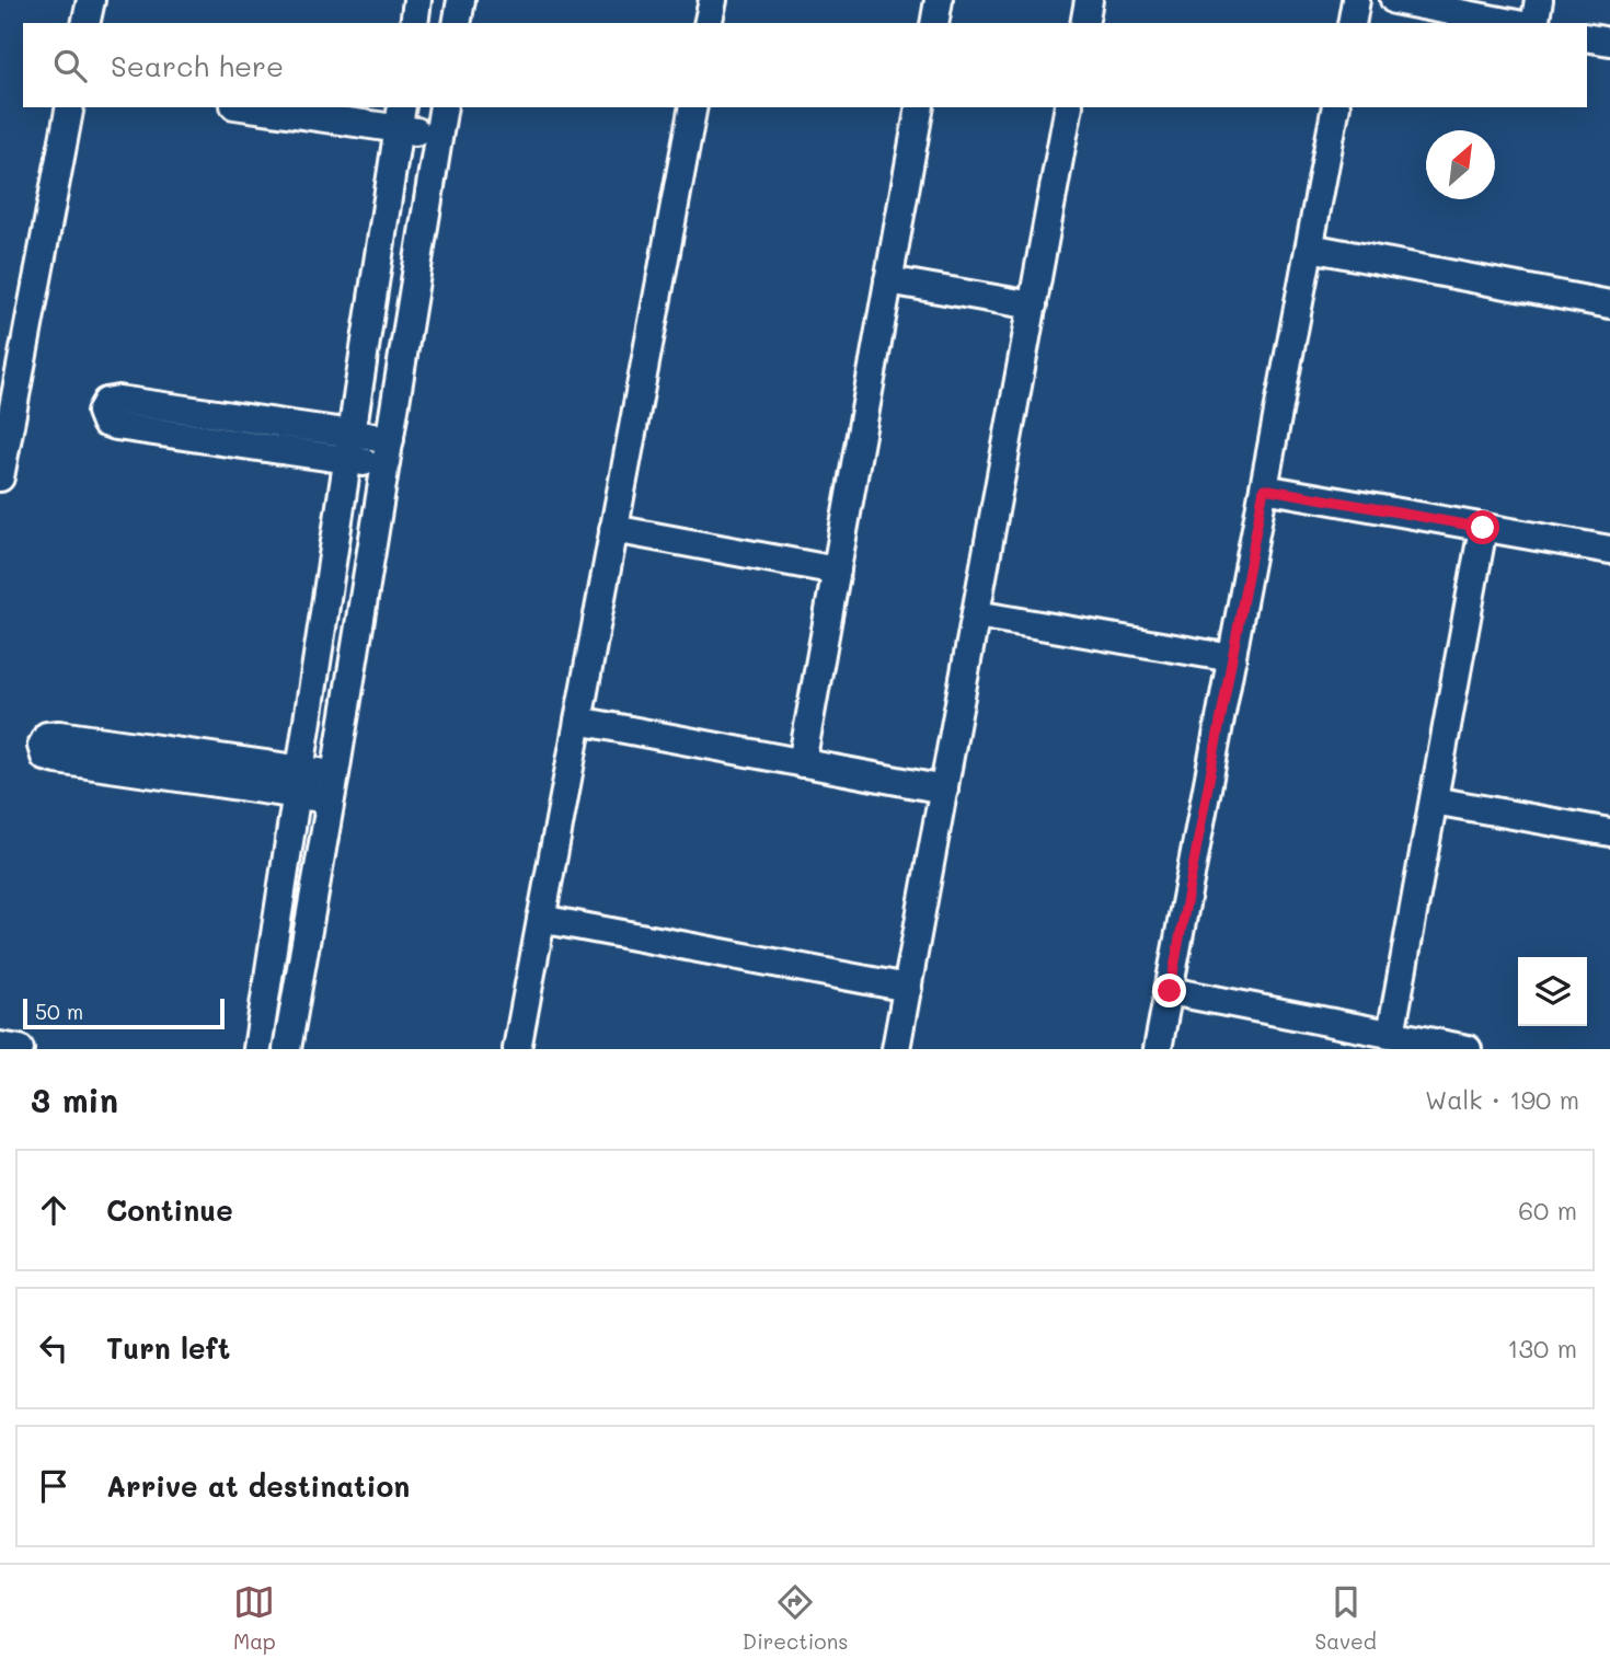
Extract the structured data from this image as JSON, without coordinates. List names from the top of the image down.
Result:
{
  "scale_bar": "50 m",
  "north": "top right",
  "page": {
    "search": "Search here",
    "scale": "50 m",
    "heading": ["3 min", "Walk · 190 m"],
    "list": [
      ["Continue", "60 m"],
      ["Turn left", "130 m"],
      "Arrive at destination"
    ],
    "nav": ["Map", "Directions", "Saved"]
  }
}
